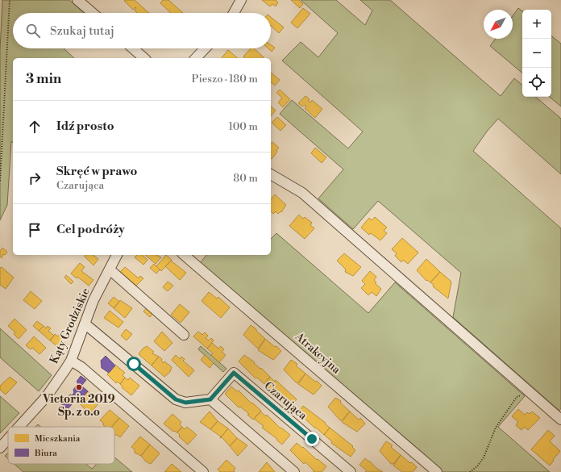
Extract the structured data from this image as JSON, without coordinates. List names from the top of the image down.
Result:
{
  "streets": {
    "street": ["Kąty Grodziskie", "Atrakcyjna", "Czarująca"]
  },
  "places": ["Victoria 2019 Sp. z o.o"],
  "legend": ["Mieszkania", "Biura"],
  "north": "bottom left",
  "page": {
    "map_buttons": ["+", "−"],
    "search": "Szukaj tutaj",
    "heading": ["3 min", "Pieszo · 180 m"],
    "list": [
      ["Idź prosto", "100 m"],
      ["Skręć w prawo", "Czarująca", "80 m"],
      "Cel podróży"
    ]
  }
}
